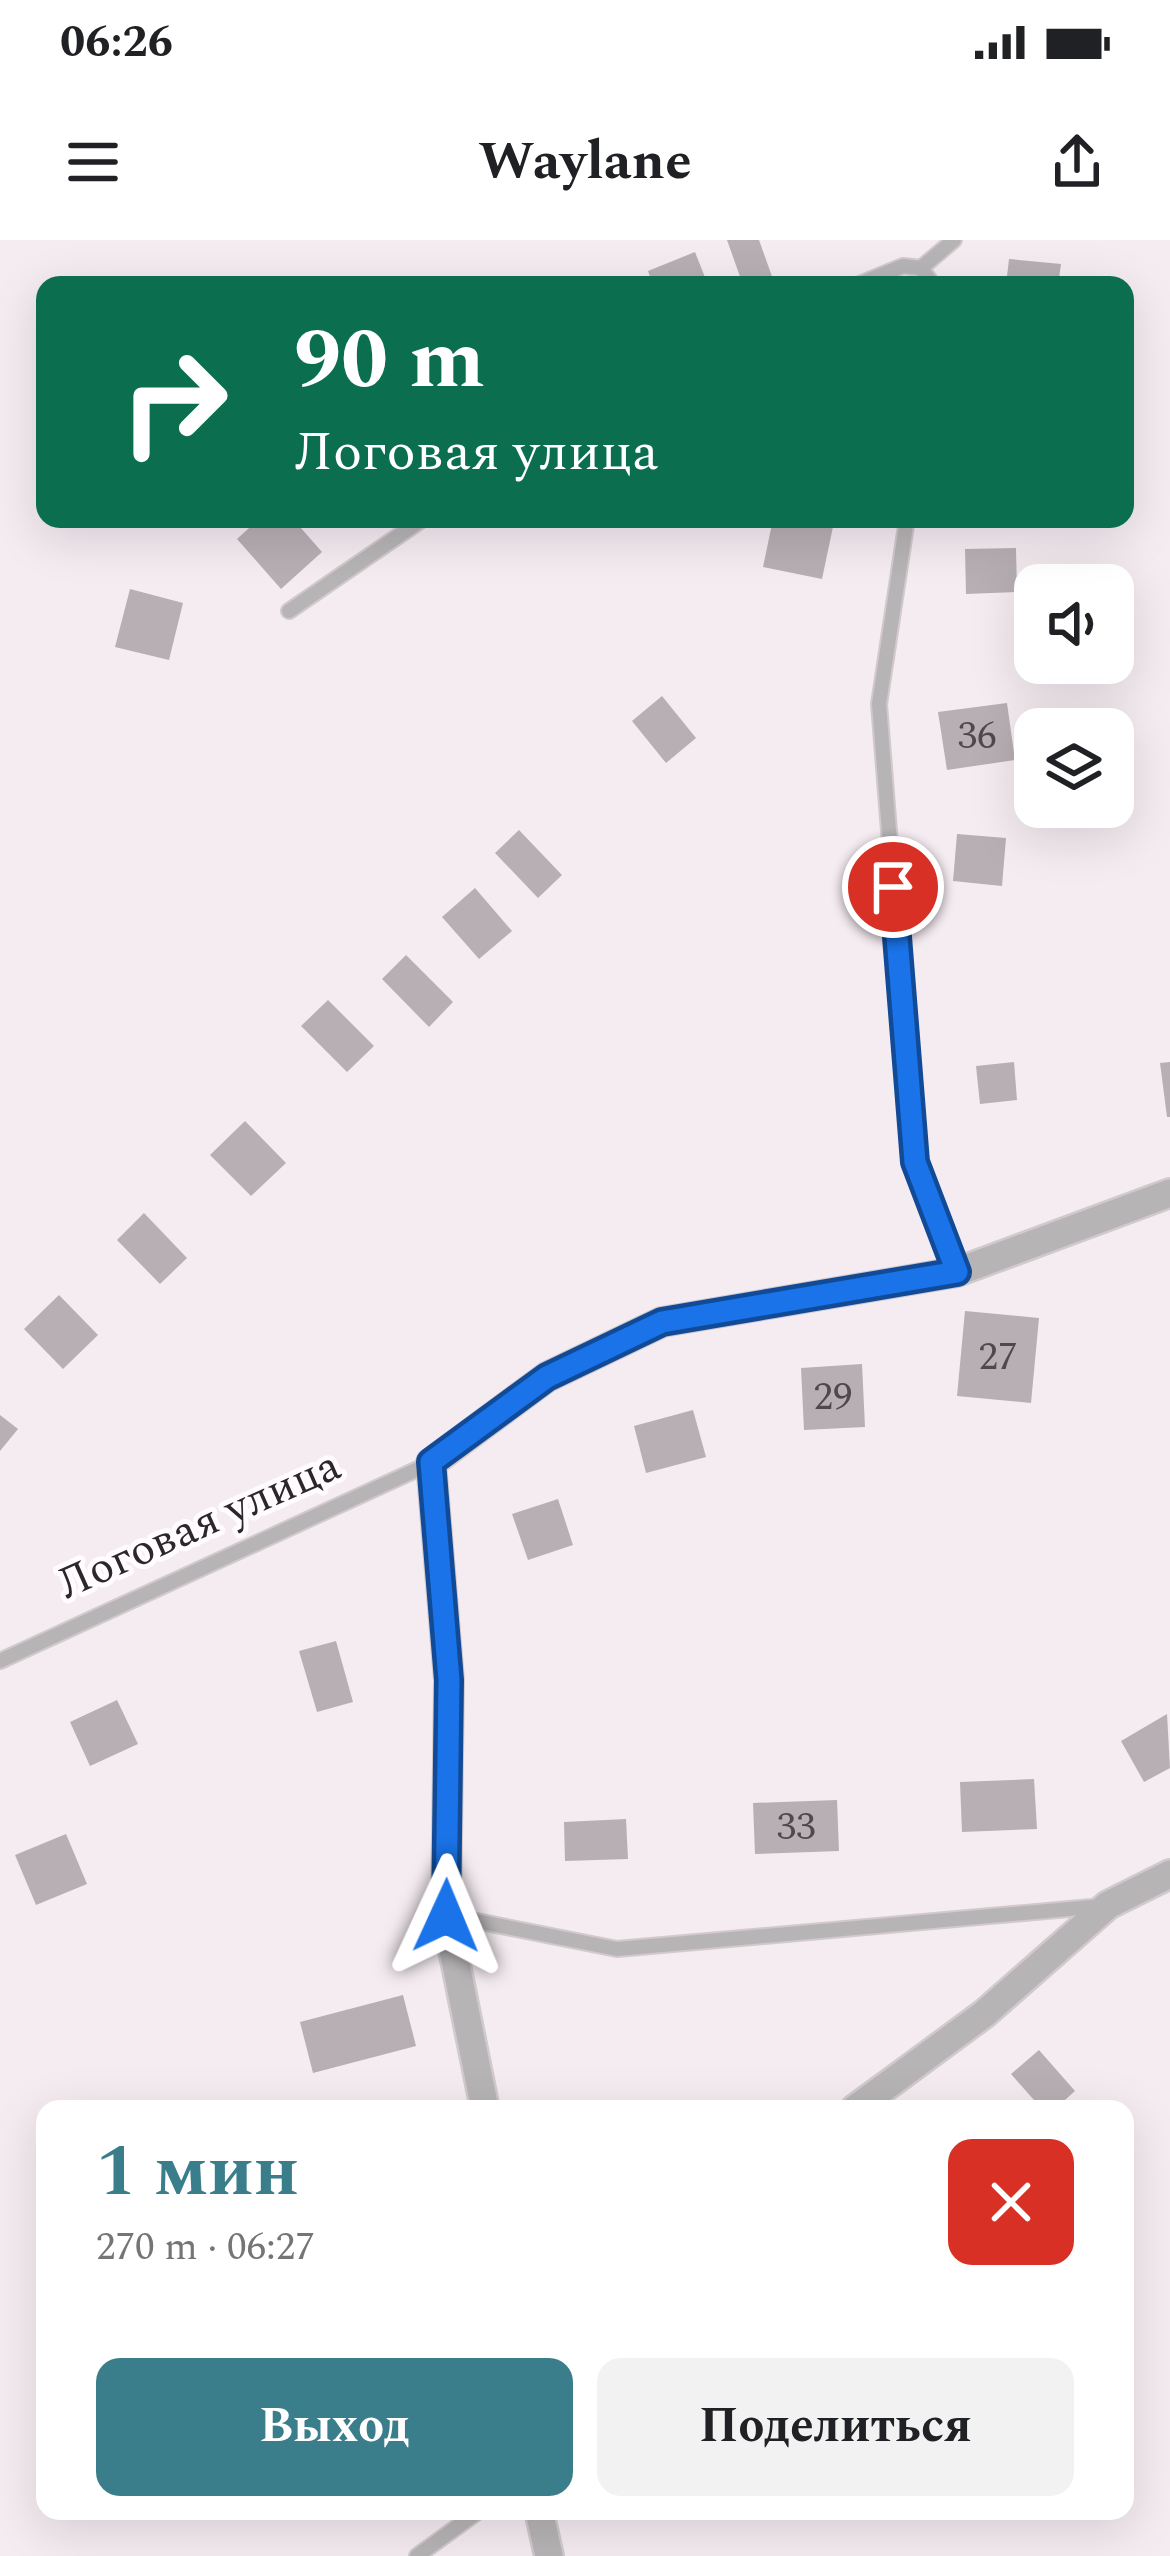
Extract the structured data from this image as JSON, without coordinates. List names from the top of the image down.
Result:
{
  "streets": {
    "street": ["Логовая улица"]
  },
  "house_numbers": [
    "36",
    "27",
    "29",
    "33"
  ],
  "page": {
    "status": "06:26",
    "header": "Waylane",
    "turn": ["90 m", "Логовая улица"],
    "heading": ["1 мин", "270 m · 06:27"],
    "buttons": ["Выход", "Поделиться"]
  }
}
